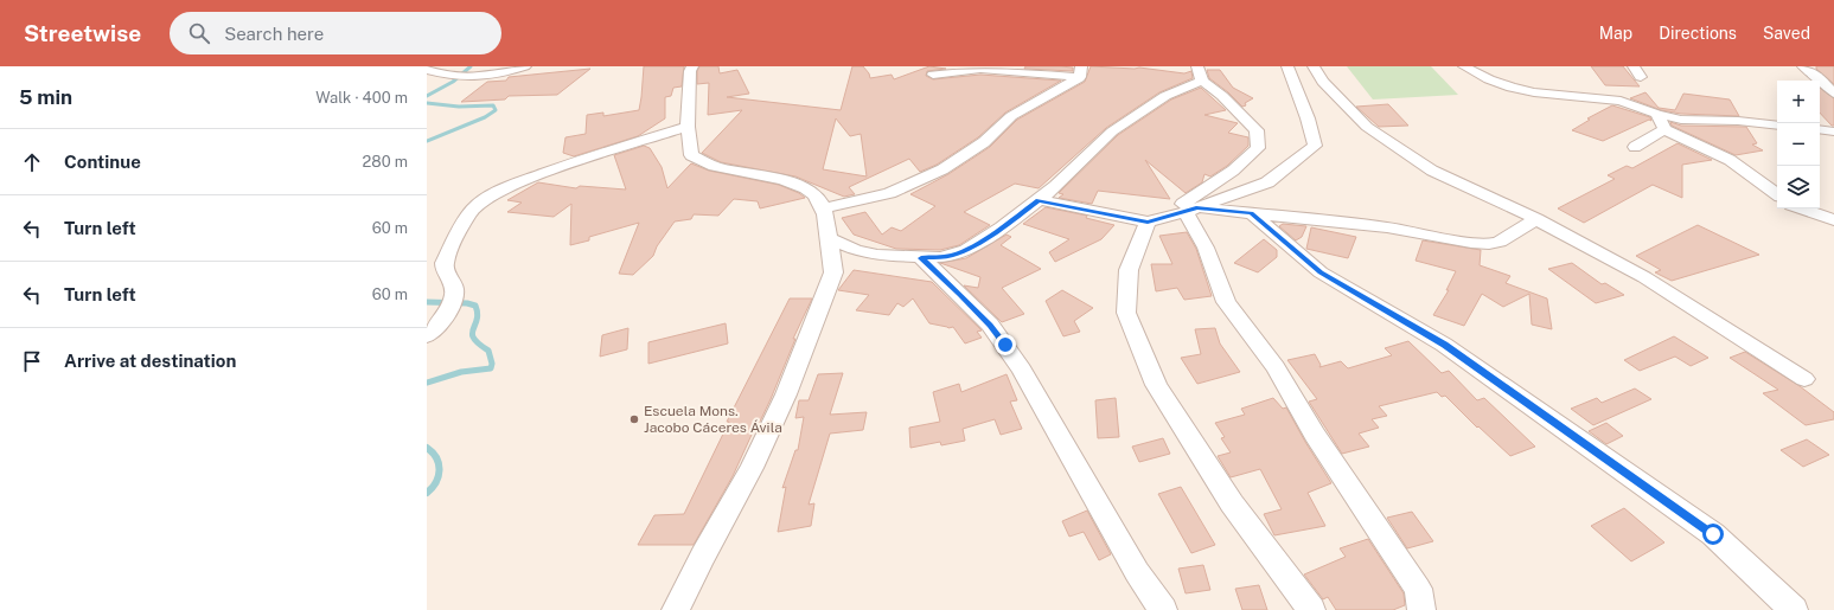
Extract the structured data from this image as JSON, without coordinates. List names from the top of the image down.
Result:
{
  "places": ["Escuela Mons. Jacobo Cáceres Ávila"],
  "page": {
    "header": "Streetwise",
    "search": "Search here",
    "nav": ["Map", "Directions", "Saved"],
    "heading": ["5 min", "Walk · 400 m"],
    "map_buttons": ["+", "−"],
    "list": [
      ["Continue", "280 m"],
      ["Turn left", "60 m"],
      ["Turn left", "60 m"],
      "Arrive at destination"
    ]
  }
}
